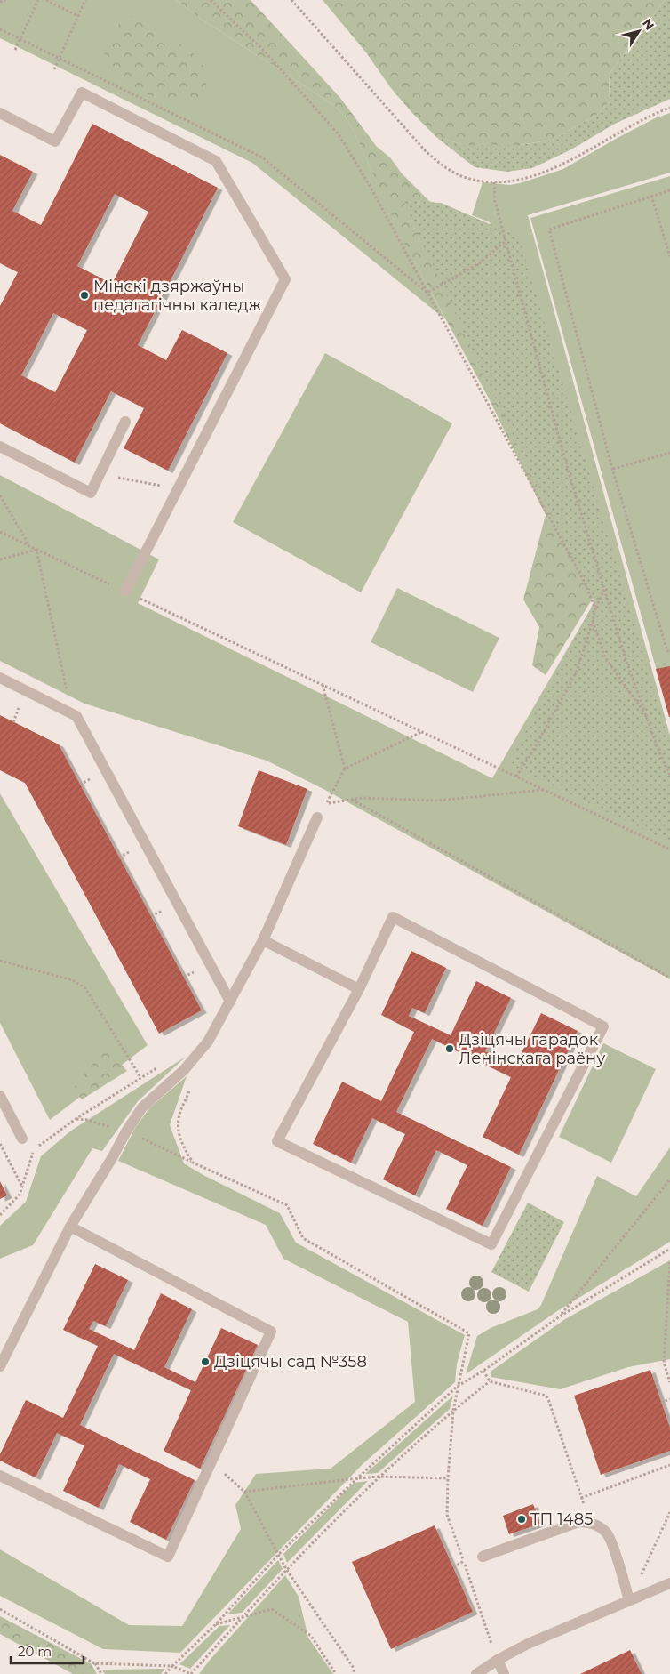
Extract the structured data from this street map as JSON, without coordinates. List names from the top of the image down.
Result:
{
  "places": [
    "Мінскі дзяржаўны педагагічны каледж",
    "Дзіцячы гарадок Ленінскага раёну",
    "Дзіцячы сад №358",
    "ТП 1485"
  ],
  "scale_bar": "20 m",
  "north": "top right"
}
